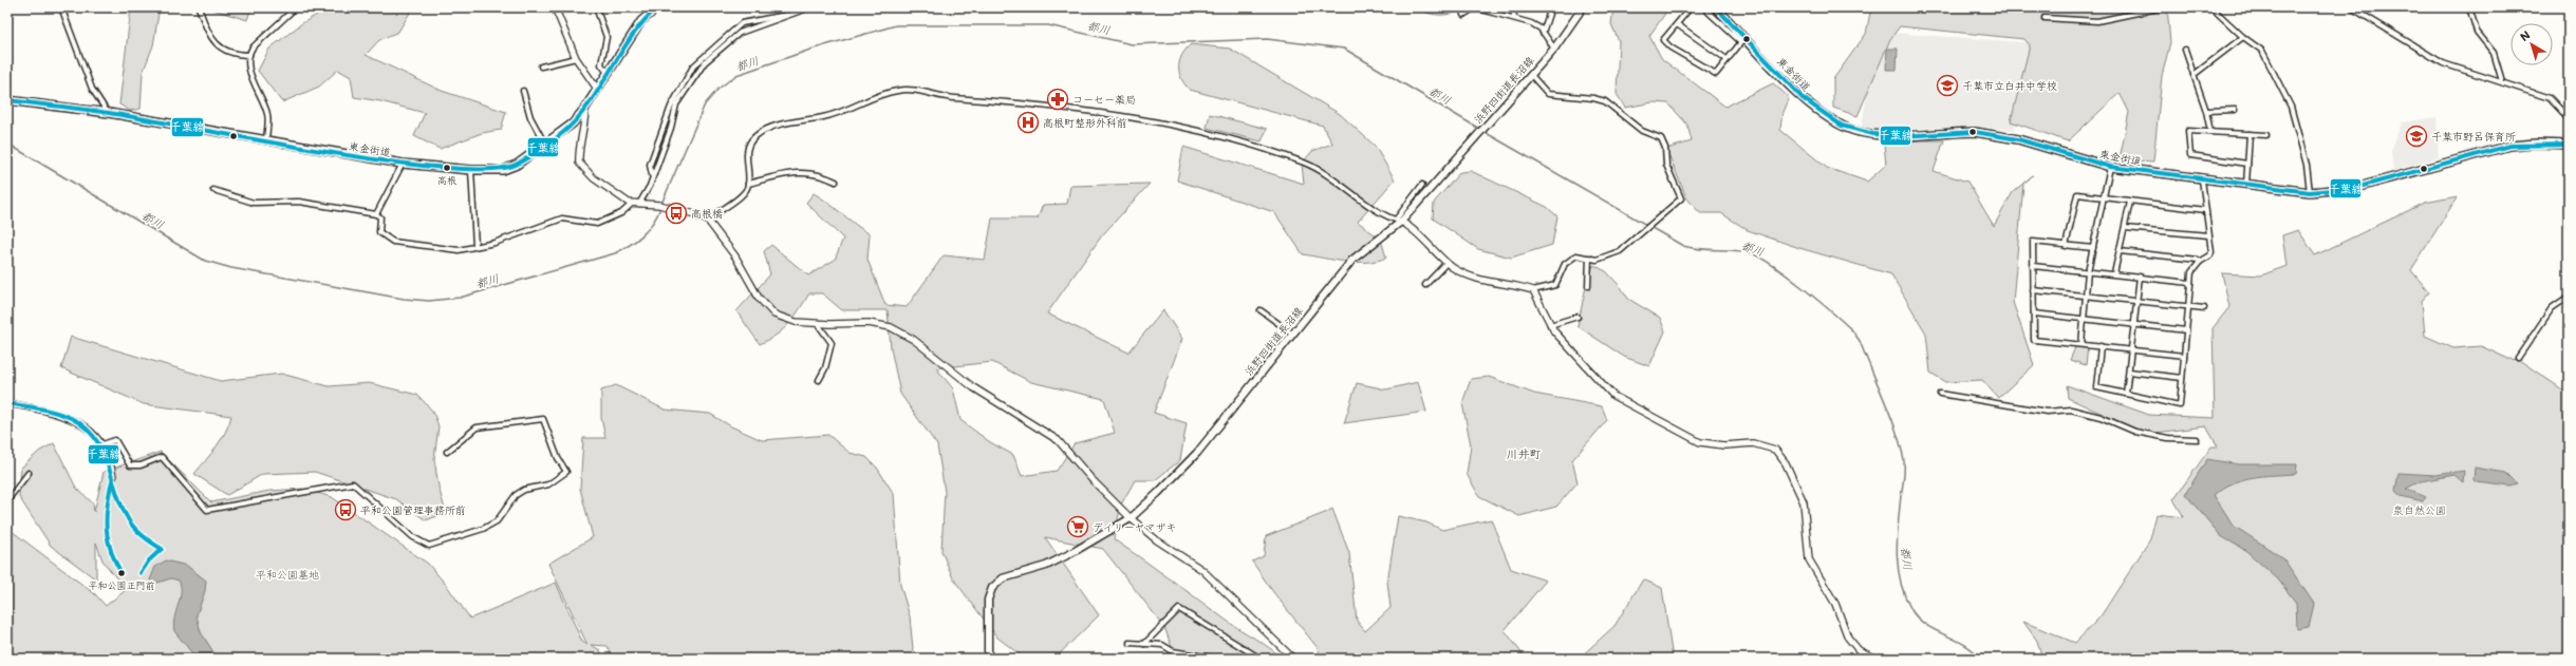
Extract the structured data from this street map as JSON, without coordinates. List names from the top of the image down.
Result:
{
  "streets": {
    "highway": ["東金街道"],
    "main road": ["浜野四街道長沼線"]
  },
  "districts": ["川井町"],
  "water": ["都川"],
  "parks": ["泉自然公園", "平和公園墓地"],
  "places": {
    "school or university": ["千葉市立白井中学校", "千葉市野呂保育所"],
    "pharmacy": ["コーセー薬局"],
    "hospital": ["高根町整形外科前"],
    "other": ["高根", "平和公園正門前"],
    "bus stop": ["高根橋", "平和公園管理事務所前"],
    "supermarket": ["デイリーヤマザキ"]
  },
  "lines": ["transit line 千葉線"],
  "north": "top left"
}
